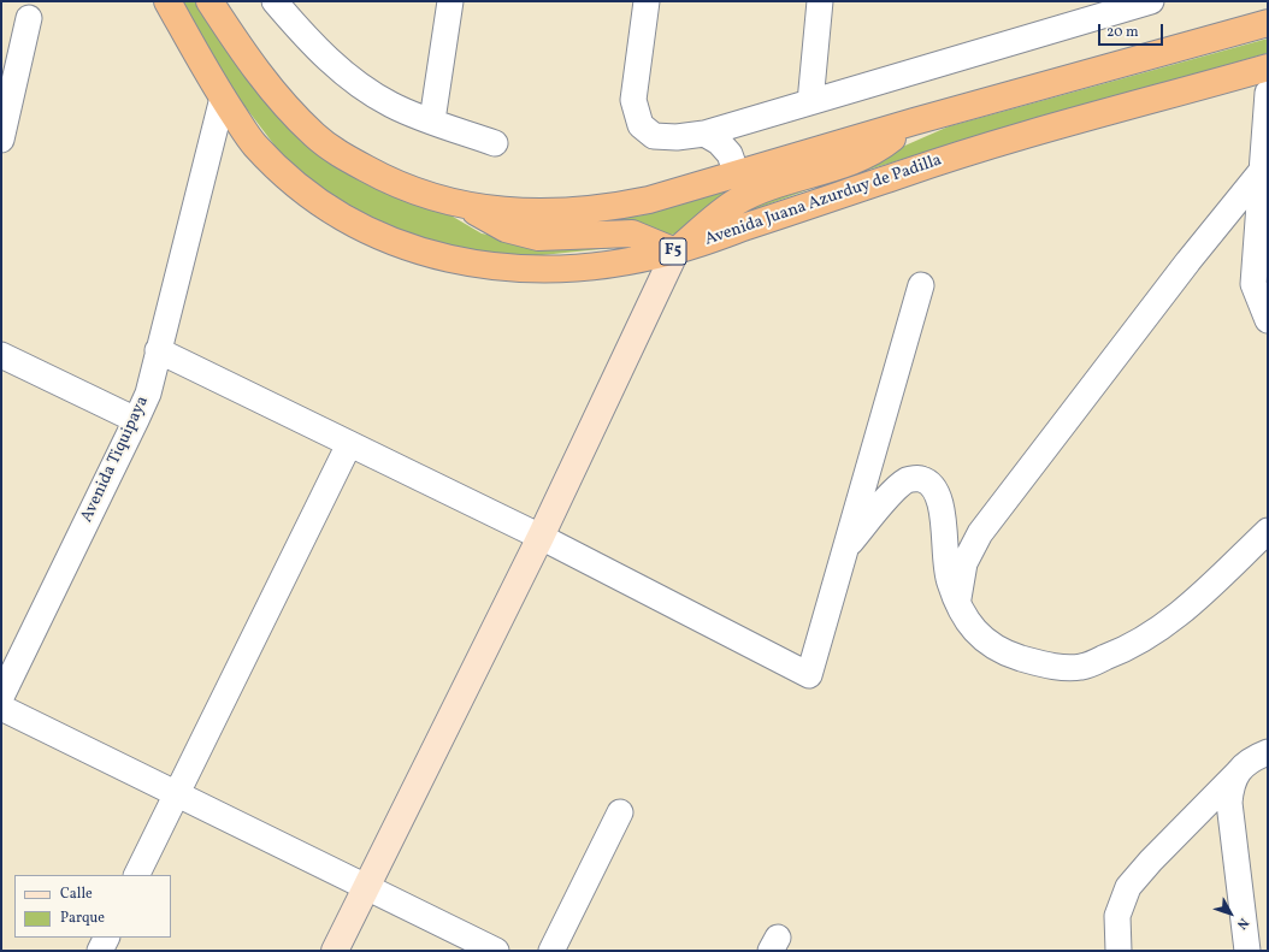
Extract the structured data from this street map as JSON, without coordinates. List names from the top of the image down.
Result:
{
  "streets": {
    "highway": ["Avenida Juana Azurduy de Padilla", "F5"],
    "street": ["Avenida Tiquipaya"]
  },
  "crossings": [
    ["Avenida Juana Azurduy de Padilla", "Avenida Tiquipaya"]
  ],
  "legend": ["Calle", "Parque"],
  "scale_bar": "20 m",
  "north": "bottom right"
}
